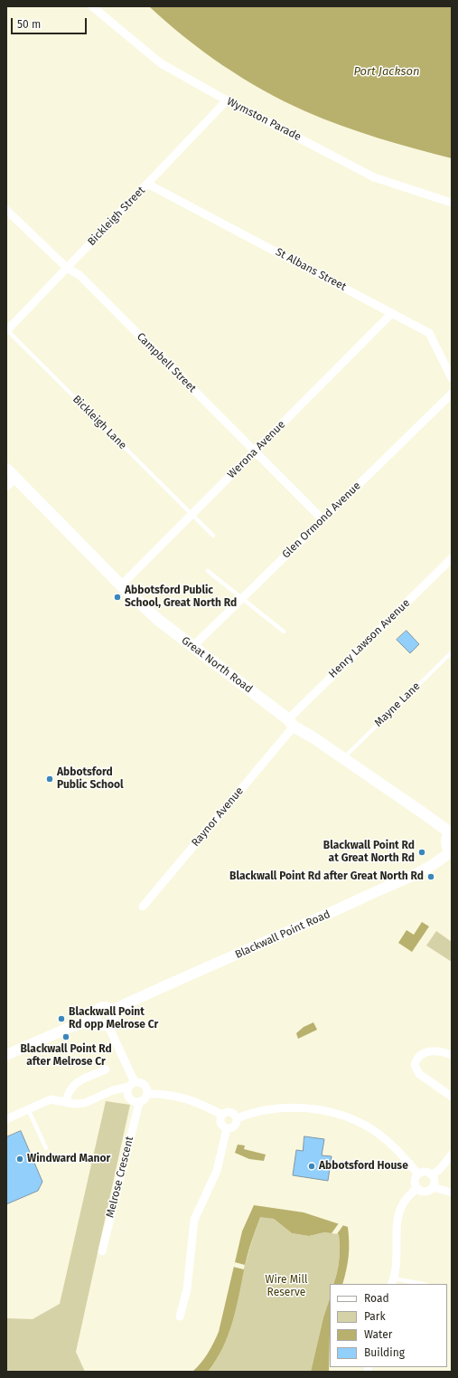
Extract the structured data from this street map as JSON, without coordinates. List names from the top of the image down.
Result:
{
  "streets": {
    "main road": ["Great North Road"],
    "street": [
      "Wymston Parade",
      "Bickleigh Street",
      "St Albans Street",
      "Campbell Street",
      "Werona Avenue",
      "Glen Ormond Avenue",
      "Henry Lawson Avenue",
      "Raynor Avenue",
      "Blackwall Point Road",
      "Melrose Crescent"
    ],
    "lane": ["Bickleigh Lane", "Mayne Lane"]
  },
  "crossings": [
    ["Wymston Parade", "Bickleigh Street"],
    ["Bickleigh Street", "St Albans Street"],
    ["Bickleigh Street", "Campbell Street"],
    ["Bickleigh Street", "Bickleigh Lane"],
    ["St Albans Street", "Werona Avenue"],
    ["Campbell Street", "Werona Avenue"],
    ["Campbell Street", "Glen Ormond Avenue"],
    ["Bickleigh Lane", "Werona Avenue"],
    ["Werona Avenue", "Great North Road"],
    ["Glen Ormond Avenue", "Great North Road"],
    ["Henry Lawson Avenue", "Great North Road"],
    ["Henry Lawson Avenue", "Raynor Avenue"],
    ["Great North Road", "Mayne Lane"],
    ["Great North Road", "Raynor Avenue"]
  ],
  "water": ["Port Jackson"],
  "parks": ["Wire Mill Reserve"],
  "places": [
    "Abbotsford Public School, Great North Rd",
    "Abbotsford Public School",
    "Blackwall Point Rd at Great North Rd",
    "Blackwall Point Rd after Great North Rd",
    "Blackwall Point Rd opp Melrose Cr",
    "Blackwall Point Rd after Melrose Cr",
    "Windward Manor",
    "Abbotsford House"
  ],
  "legend": [
    "Road",
    "Park",
    "Water",
    "Building"
  ],
  "scale_bar": "50 m"
}
